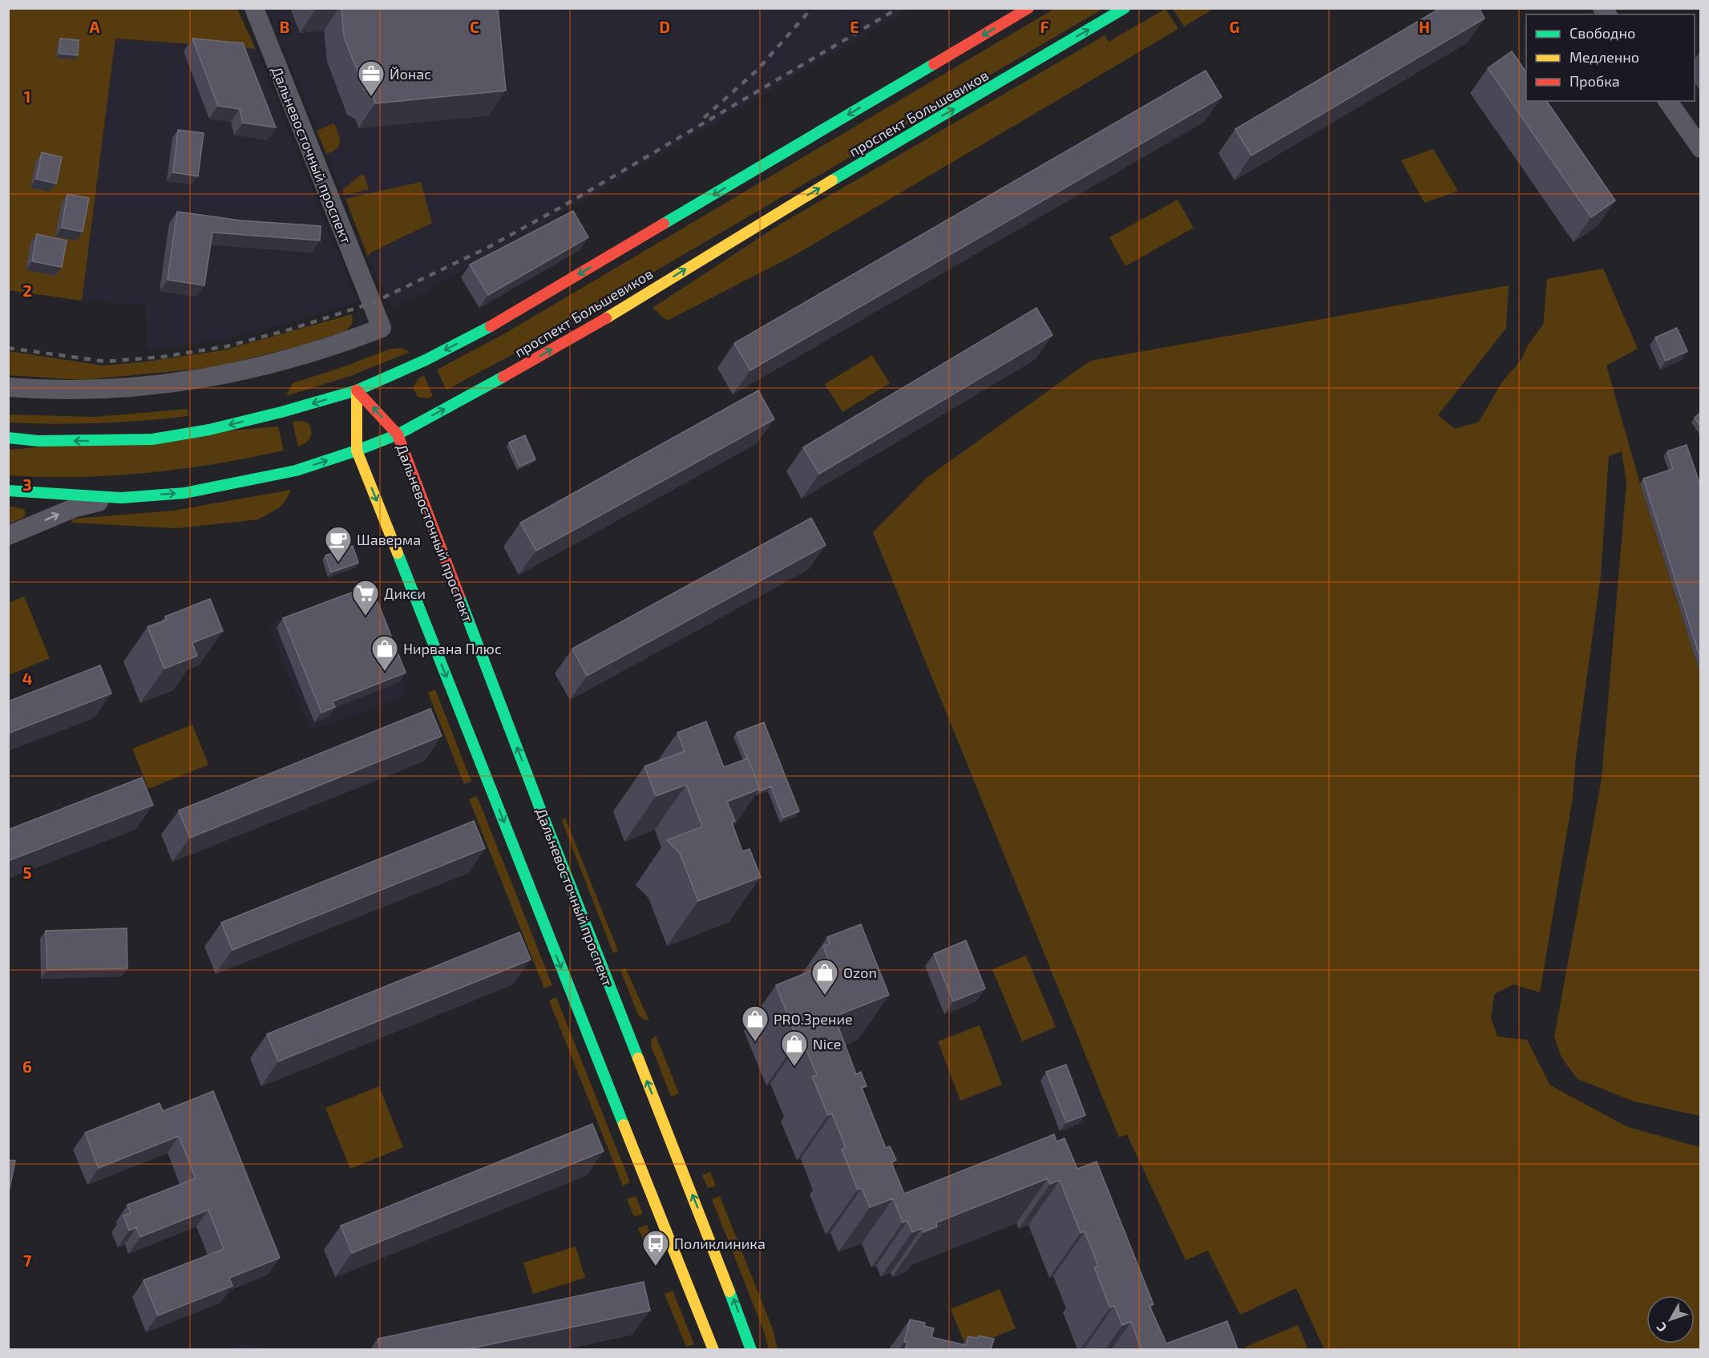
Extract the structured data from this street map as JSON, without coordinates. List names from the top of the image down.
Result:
{
  "streets": {
    "main road": ["проспект Большевиков", "Дальневосточный проспект"]
  },
  "crossings": [
    ["проспект Большевиков", "Дальневосточный проспект"]
  ],
  "one_way": ["Дальневосточный проспект"],
  "places": {
    "office": ["Йонас"],
    "cafe": ["Шаверма"],
    "supermarket": ["Дикси"],
    "shop": [
      "Нирвана Плюс",
      "Ozon",
      "PRO.Зрение",
      "Nice"
    ],
    "bus stop": ["Поликлиника"]
  },
  "legend": ["Свободно", "Медленно", "Пробка"],
  "north": "bottom left",
  "grid": {
    "columns": [
      "A",
      "B",
      "C",
      "D",
      "E",
      "F",
      "G",
      "H"
    ],
    "rows": [
      "1",
      "2",
      "3",
      "4",
      "5",
      "6",
      "7"
    ]
  }
}
